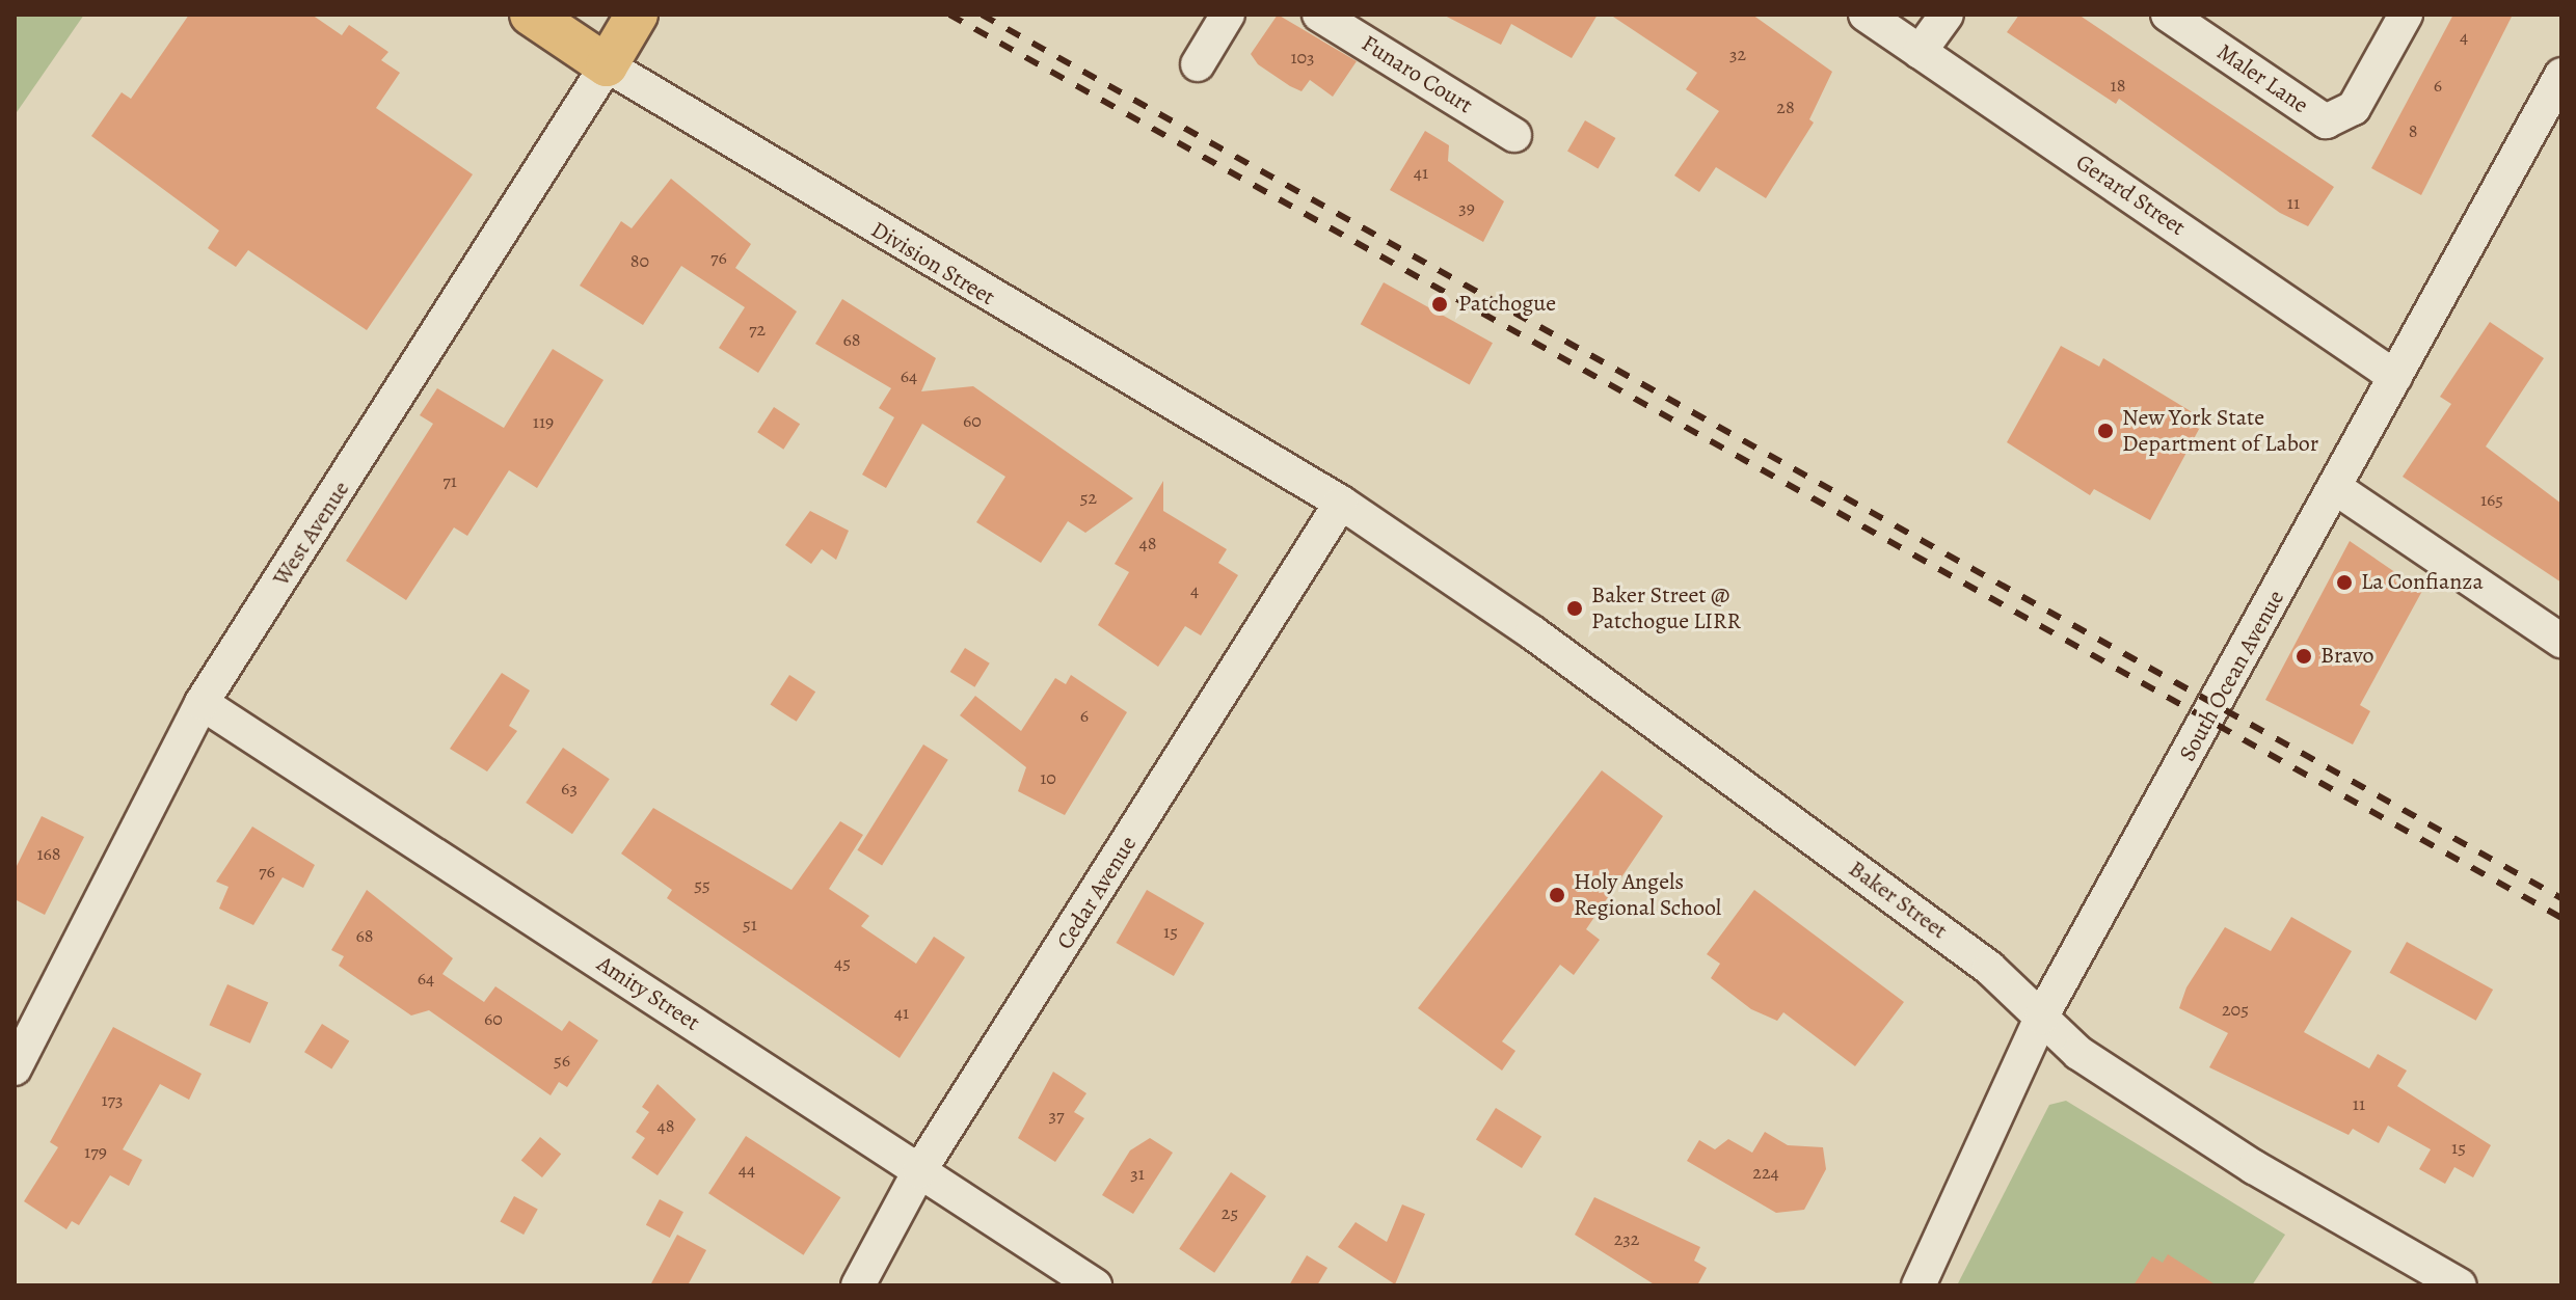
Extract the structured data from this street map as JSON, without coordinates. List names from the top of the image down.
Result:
{
  "streets": {
    "main road": ["Division Street", "West Avenue"],
    "street": [
      "Funaro Court",
      "Maler Lane",
      "Gerard Street",
      "South Ocean Avenue",
      "Cedar Avenue",
      "Baker Street",
      "Amity Street"
    ]
  },
  "crossings": [
    ["Gerard Street", "South Ocean Avenue"],
    ["Division Street", "West Avenue"],
    ["Division Street", "Cedar Avenue"],
    ["Division Street", "Baker Street"],
    ["West Avenue", "Amity Street"],
    ["South Ocean Avenue", "Baker Street"],
    ["Cedar Avenue", "Baker Street"],
    ["Cedar Avenue", "Amity Street"]
  ],
  "places": [
    "Patchogue",
    "New York State Department of Labor",
    "La Confianza",
    "Baker Street @ Patchogue LIRR",
    "Bravo",
    "Holy Angels Regional School"
  ],
  "house_numbers": [
    "4",
    "32",
    "103",
    "18",
    "6",
    "28",
    "8",
    "41",
    "11",
    "39",
    "76",
    "80",
    "72",
    "68",
    "64",
    "60",
    "119",
    "71",
    "52",
    "165",
    "48",
    "4",
    "6",
    "10",
    "63",
    "168",
    "76",
    "55",
    "51",
    "15",
    "68",
    "45",
    "64",
    "205",
    "41",
    "60",
    "56",
    "173",
    "11",
    "37",
    "48",
    "15",
    "179",
    "44",
    "224",
    "31",
    "25",
    "232"
  ]
}
